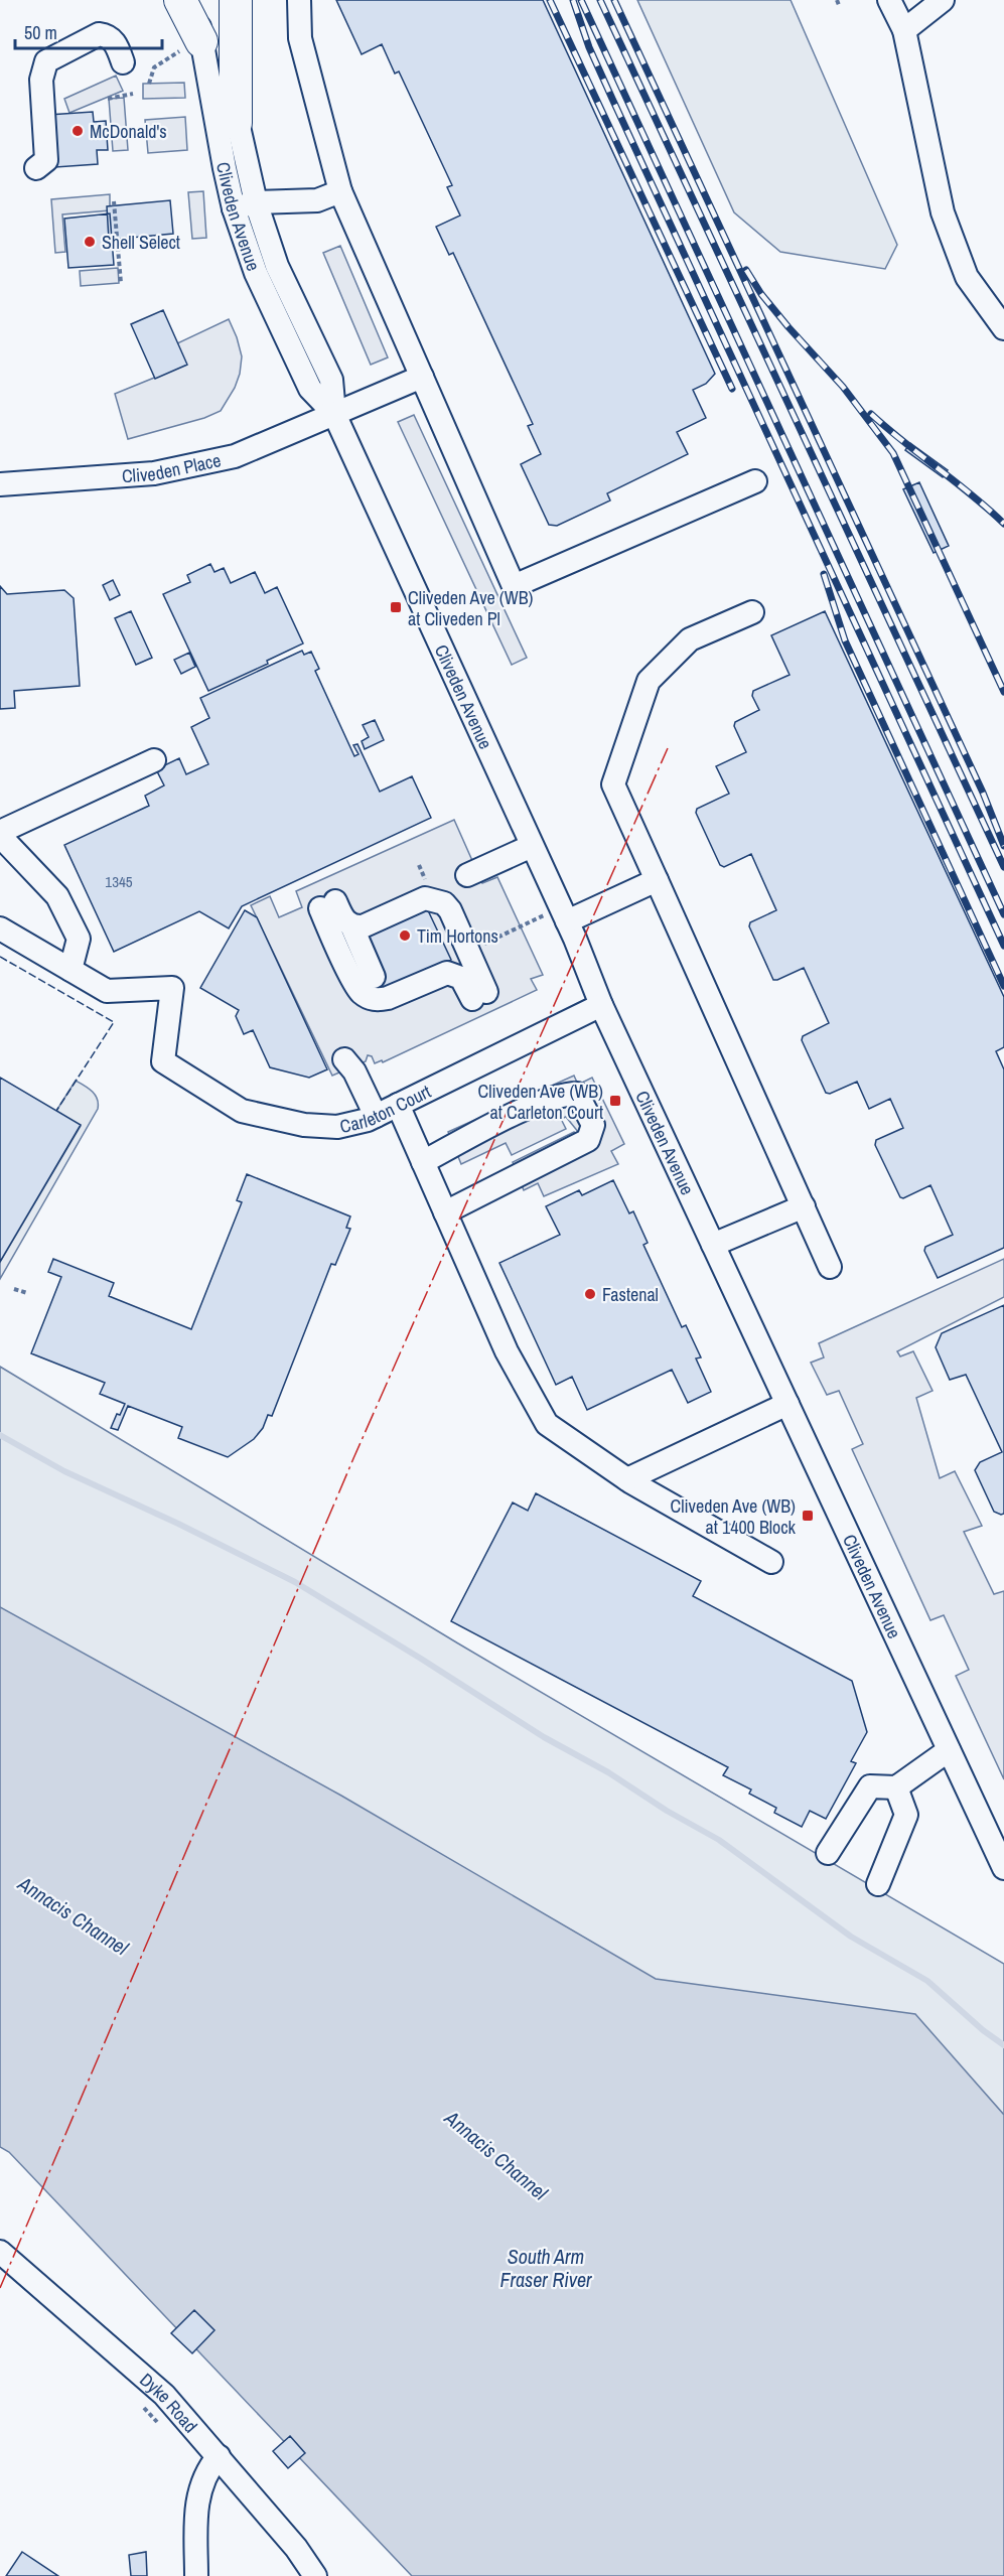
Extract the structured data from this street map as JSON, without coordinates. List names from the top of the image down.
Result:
{
  "streets": {
    "street": [
      "Cliveden Avenue",
      "Cliveden Place",
      "Carleton Court",
      "Dyke Road"
    ]
  },
  "crossings": [
    ["Cliveden Avenue", "Cliveden Place"],
    ["Cliveden Avenue", "Carleton Court"]
  ],
  "water": ["Annacis Channel", "South Arm Fraser River"],
  "places": {
    "other": [
      "McDonald's",
      "Shell Select",
      "Tim Hortons",
      "Fastenal"
    ],
    "transit": ["Cliveden Ave (WB) at Cliveden Pl", "Cliveden Ave (WB) at Carleton Court", "Cliveden Ave (WB) at 1400 Block"]
  },
  "house_numbers": ["1345"],
  "scale_bar": "50 m"
}
